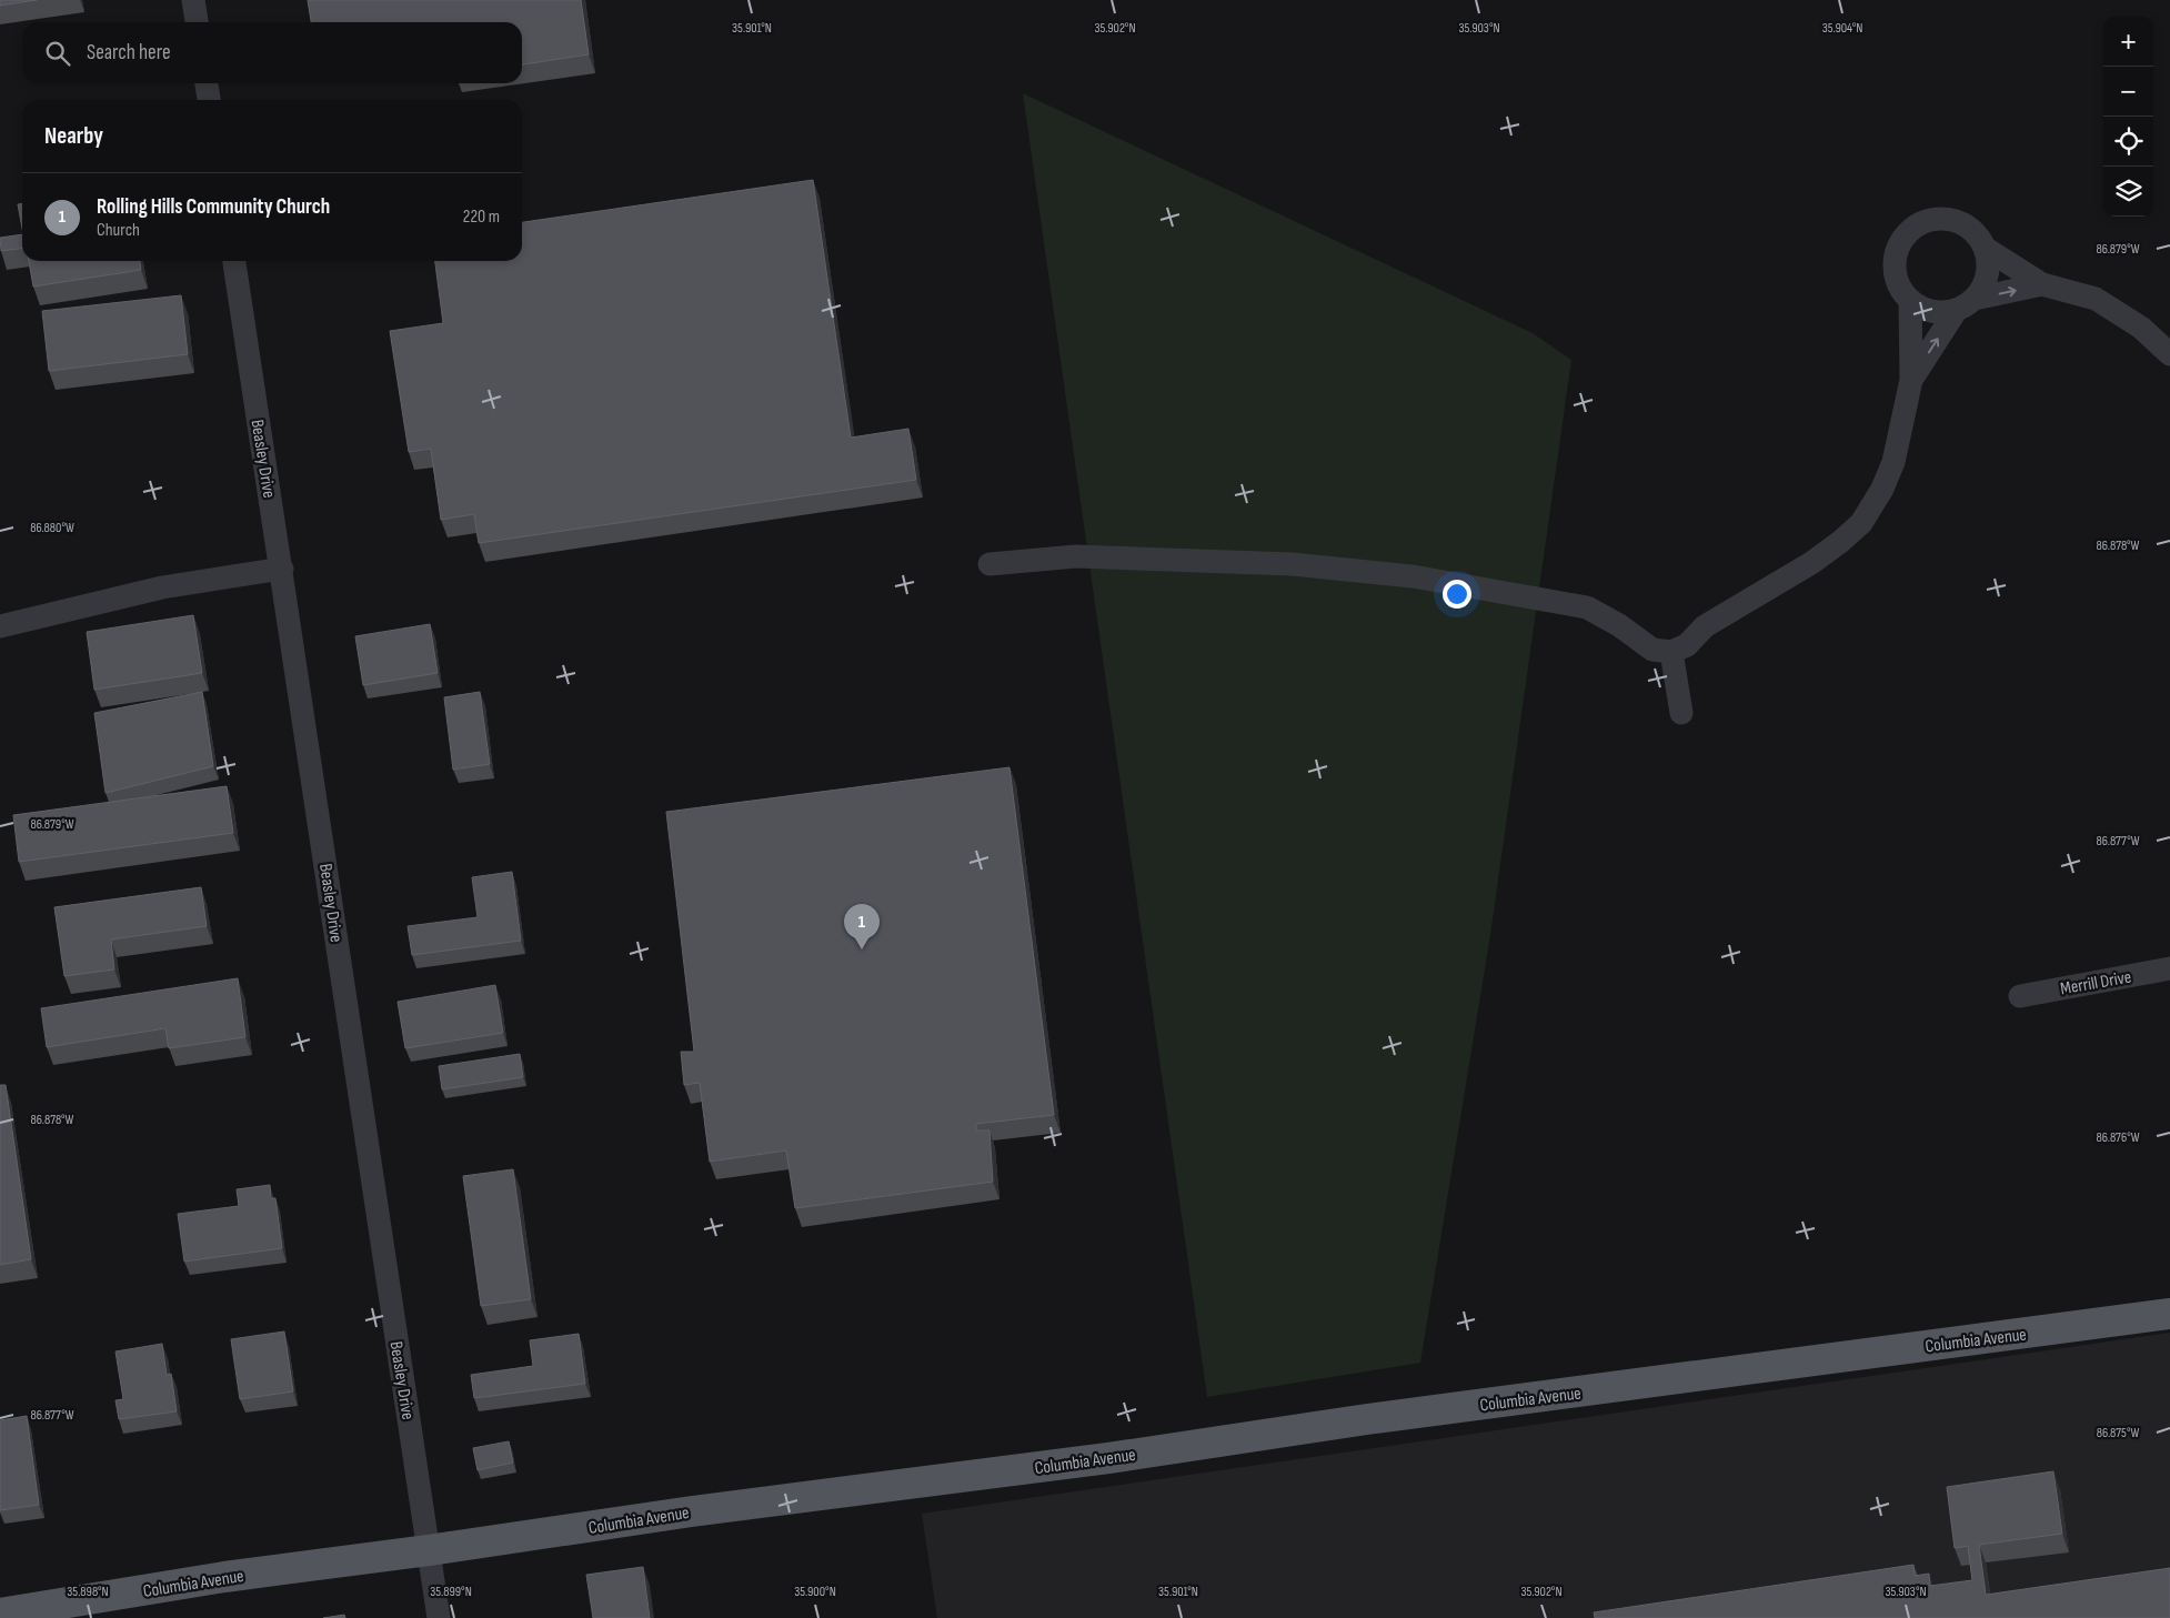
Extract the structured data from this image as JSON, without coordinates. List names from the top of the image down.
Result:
{
  "streets": {
    "main road": ["Columbia Avenue"],
    "street": ["Beasley Drive", "Merrill Drive"]
  },
  "crossings": [
    ["Beasley Drive", "Columbia Avenue"]
  ],
  "page": {
    "map_buttons": ["+", "−"],
    "search": "Search here",
    "heading": "Nearby",
    "list": [
      {
        "mark": "1",
        "name": "Rolling Hills Community Church",
        "note": "Church",
        "value": "220 m"
      }
    ],
    "pins": "1"
  },
  "coordinates": [
    "35.901°N",
    "35.902°N",
    "35.903°N",
    "35.904°N",
    "86.879°W",
    "86.880°W",
    "86.878°W",
    "86.877°W",
    "86.876°W",
    "86.875°W",
    "35.898°N",
    "35.899°N",
    "35.900°N"
  ]
}
